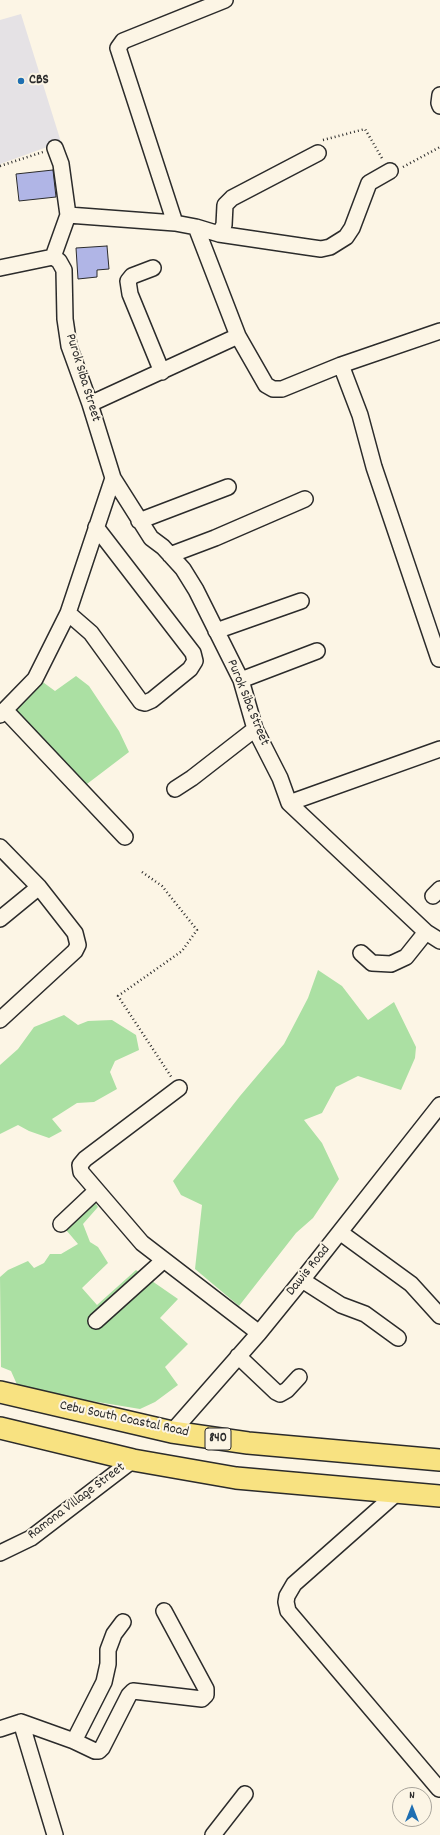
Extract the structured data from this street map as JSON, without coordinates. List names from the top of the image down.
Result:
{
  "streets": {
    "highway": ["Cebu South Coastal Road", "840"],
    "street": ["Purok Siba Street", "Dawis Road", "Ramona Village Street"]
  },
  "crossings": [
    ["Dawis Road", "Cebu South Coastal Road"]
  ],
  "places": ["CBS"],
  "north": "top"
}
